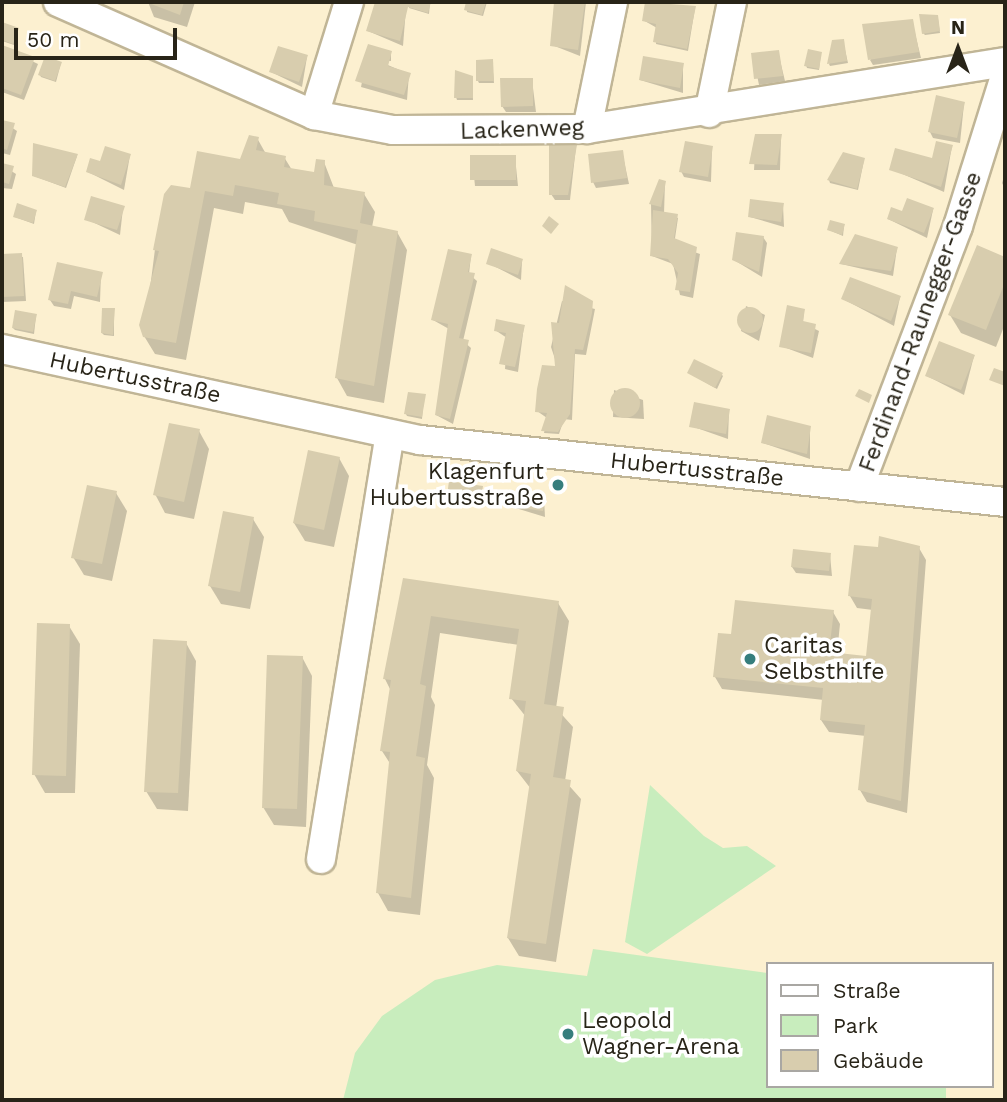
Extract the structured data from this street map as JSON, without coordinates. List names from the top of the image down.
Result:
{
  "streets": {
    "street": ["Lackenweg", "Ferdinand-Raunegger-Gasse", "Hubertusstraße"]
  },
  "crossings": [
    ["Ferdinand-Raunegger-Gasse", "Hubertusstraße"]
  ],
  "places": ["Klagenfurt Hubertusstraße", "Caritas Selbsthilfe", "Leopold Wagner-Arena"],
  "legend": ["Straße", "Park", "Gebäude"],
  "scale_bar": "50 m",
  "north": "top"
}
